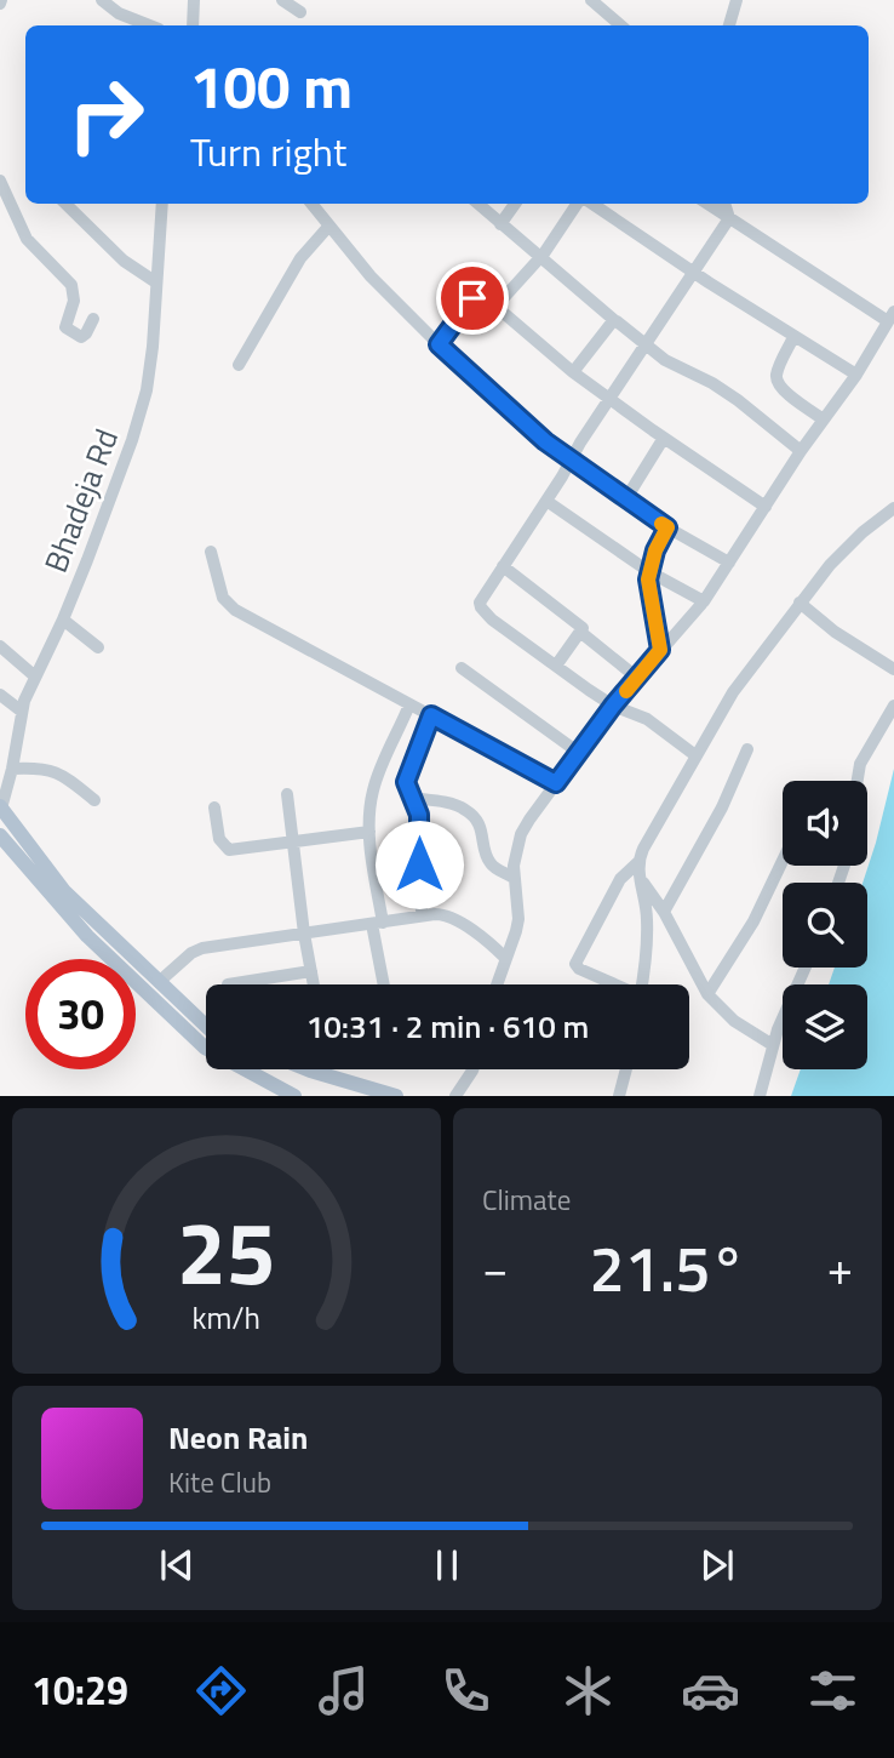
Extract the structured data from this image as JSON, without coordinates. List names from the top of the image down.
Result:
{
  "streets": {
    "street": ["Bhadeja Rd"]
  },
  "page": {
    "turn": ["100 m", "Turn right"],
    "limit": "30",
    "trip": "10:31 · 2 min · 610 m",
    "tile": "Climate",
    "heat": ["−", "21.5°", "+"],
    "song": ["Neon Rain", "Kite Club"],
    "tabs": "10:29",
    "gauge": ["25", "km/h"]
  }
}
